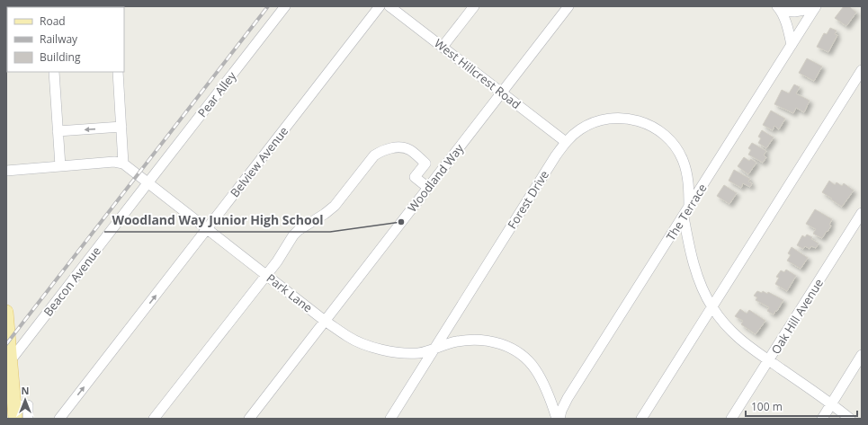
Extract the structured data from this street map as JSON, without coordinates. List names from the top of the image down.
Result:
{
  "streets": {
    "street": [
      "West Hillcrest Road",
      "Pear Alley",
      "Belview Avenue",
      "Woodland Way",
      "Forest Drive",
      "The Terrace",
      "Beacon Avenue",
      "Park Lane",
      "Oak Hill Avenue"
    ]
  },
  "crossings": [
    ["West Hillcrest Road", "Woodland Way"],
    ["West Hillcrest Road", "Forest Drive"],
    ["Pear Alley", "Beacon Avenue"],
    ["Pear Alley", "Park Lane"],
    ["Belview Avenue", "Park Lane"],
    ["Woodland Way", "Park Lane"],
    ["Forest Drive", "The Terrace"],
    ["Forest Drive", "Park Lane"],
    ["The Terrace", "Park Lane"],
    ["Beacon Avenue", "Park Lane"]
  ],
  "places": ["Woodland Way Junior High School"],
  "legend": ["Road", "Railway", "Building"],
  "scale_bar": "100 m",
  "north": "top"
}
